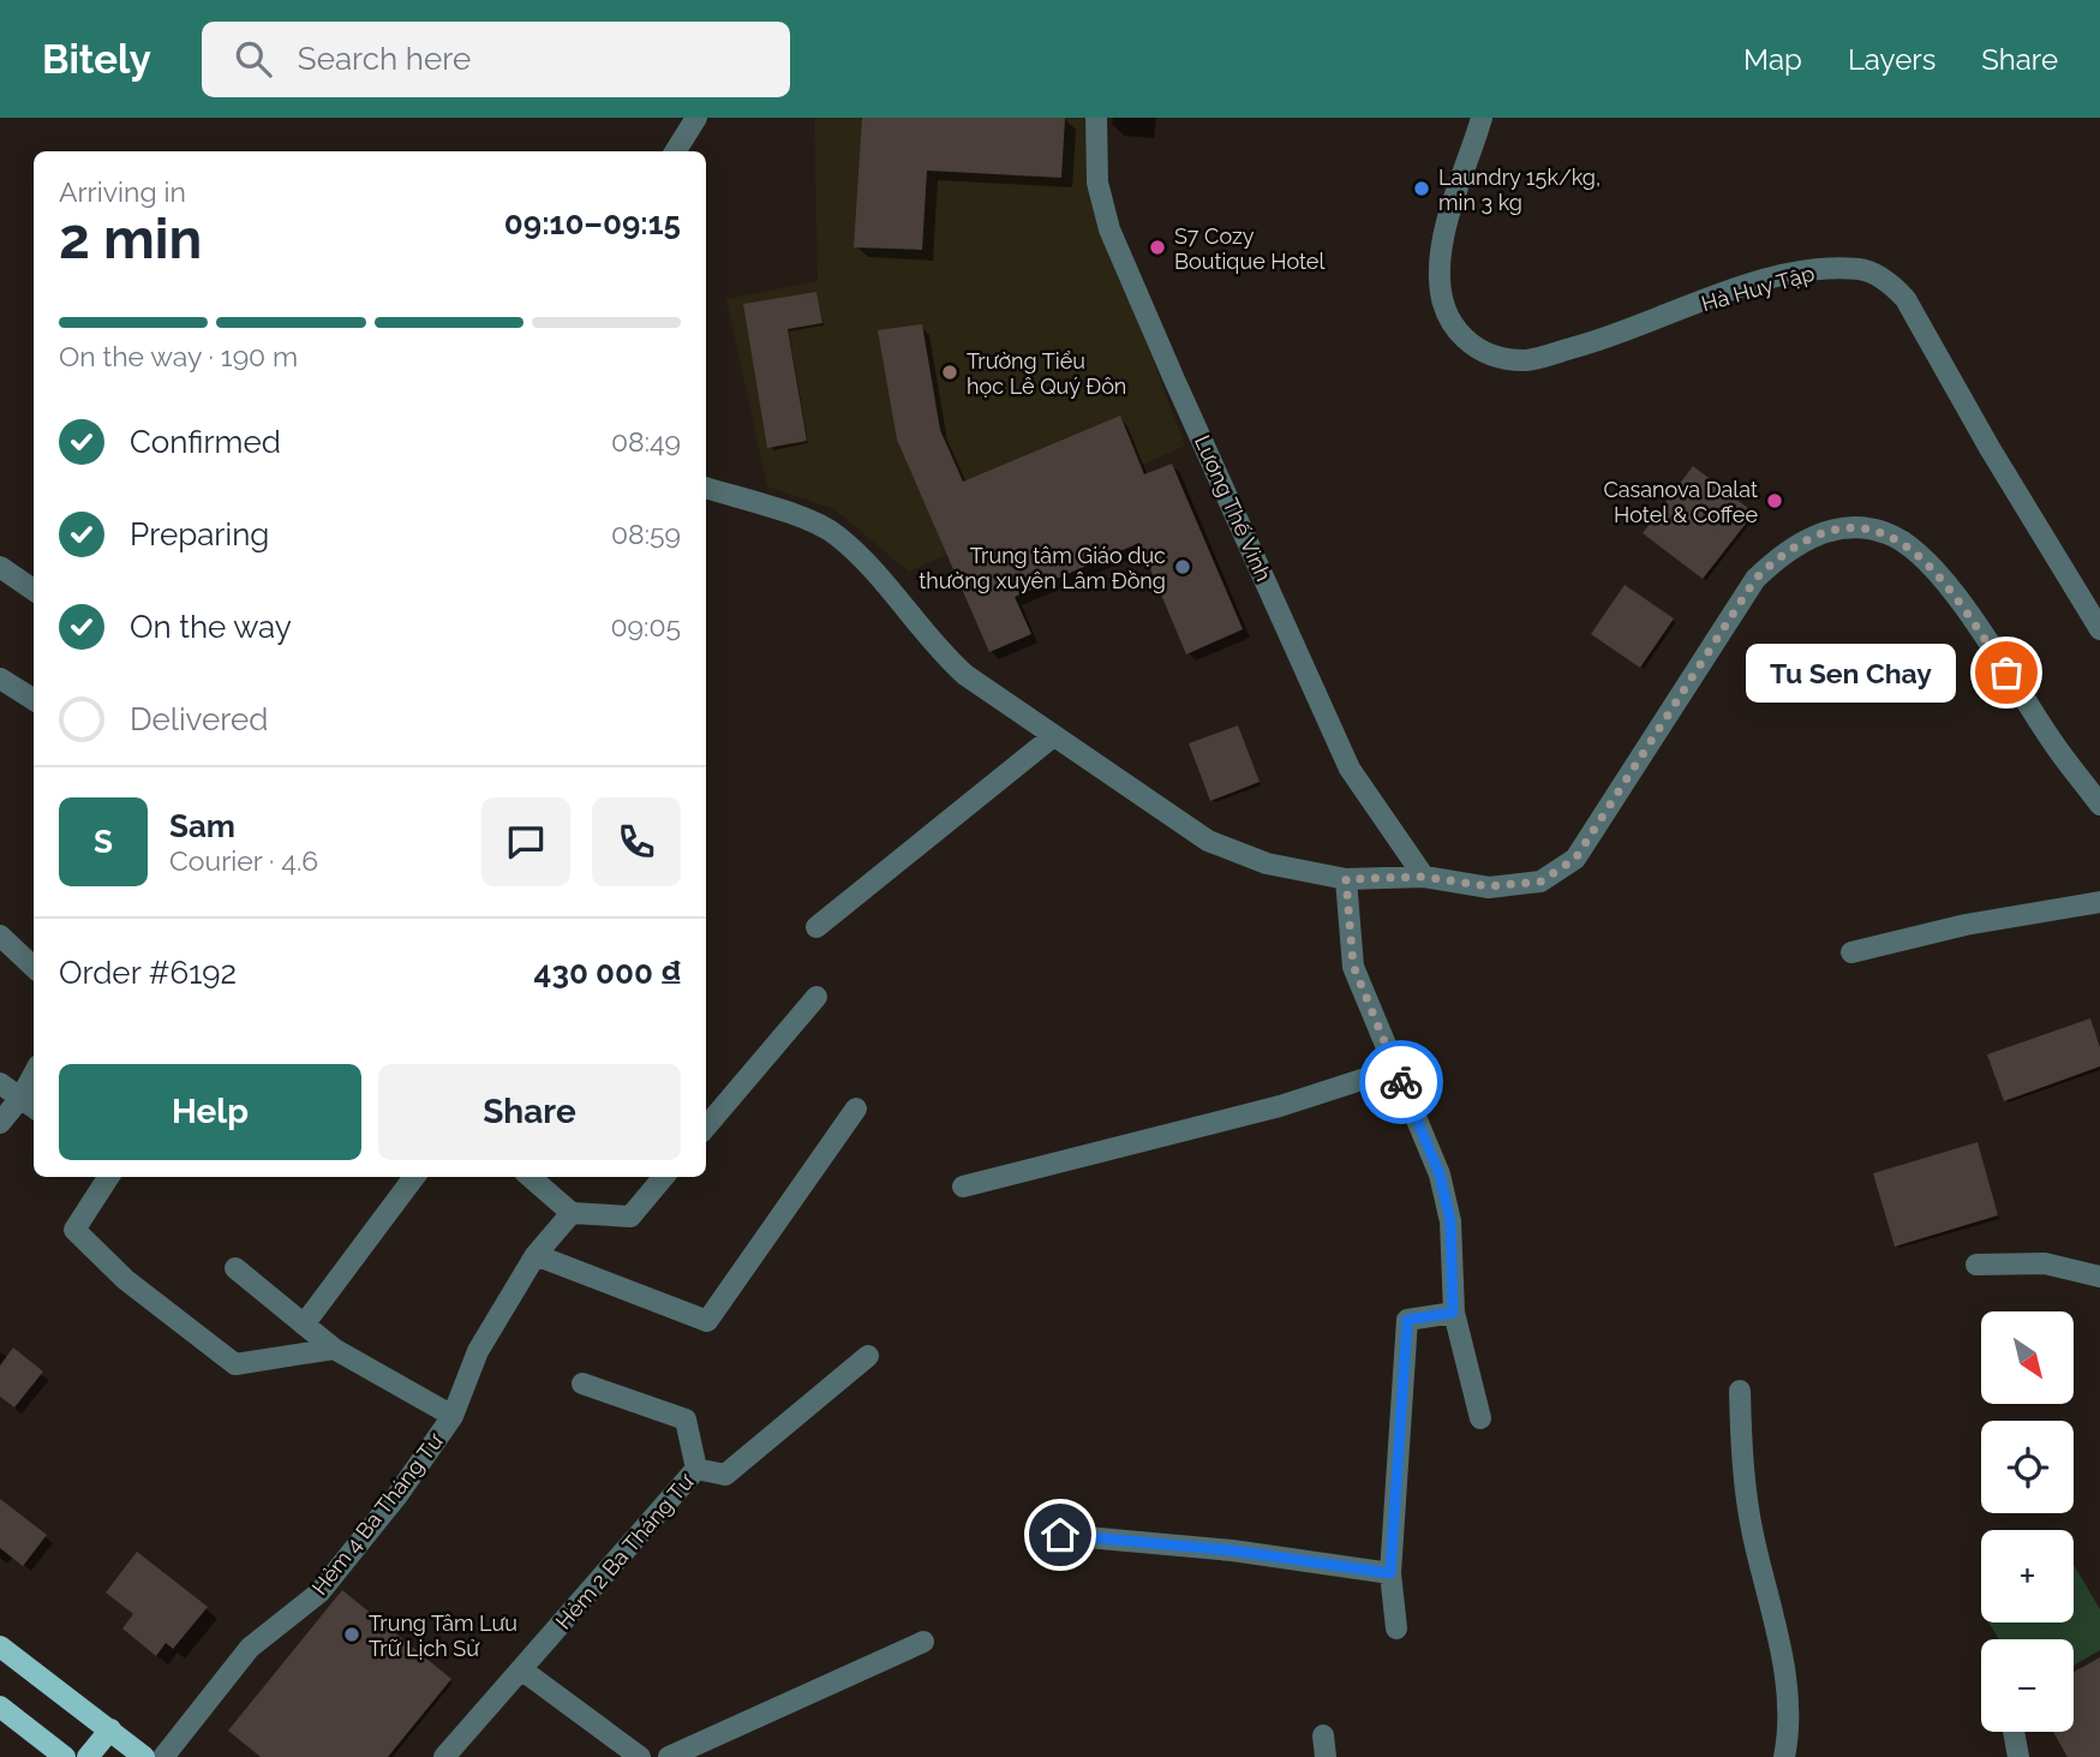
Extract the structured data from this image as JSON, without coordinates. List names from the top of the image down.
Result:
{
  "streets": {
    "street": [
      "Hà Huy Tập",
      "Lương Thế Vinh",
      "Hẻm 4 Ba Tháng Tư",
      "Hẻm 2 Ba Tháng Tư"
    ]
  },
  "places": [
    "Laundry 15k/kg, min 3 kg",
    "S7 Cozy Boutique Hotel",
    "Trường Tiểu học Lê Quý Đôn",
    "Casanova Dalat Hotel & Coffee",
    "Trung tâm Giáo dục thường xuyên Lâm Đồng",
    "Tu Sen Chay",
    "Trung Tâm Lưu Trữ Lịch Sử"
  ],
  "north": "bottom right",
  "page": {
    "header": "Bitely",
    "search": "Search here",
    "nav": ["Map", "Layers", "Share"],
    "heading": ["2 min", "Arriving in", "09:10–09:15"],
    "panel": [
      "Sam",
      "Courier · 4.6",
      "Order #6192",
      "430 000 ₫"
    ],
    "bar": "On the way · 190 m",
    "list": [
      ["Confirmed", "08:49"],
      ["Preparing", "08:59"],
      ["On the way", "09:05"],
      "Delivered"
    ],
    "bubble": "Tu Sen Chay",
    "round": "S",
    "buttons": ["Help", "Share"],
    "map_buttons": ["+", "−"]
  }
}
